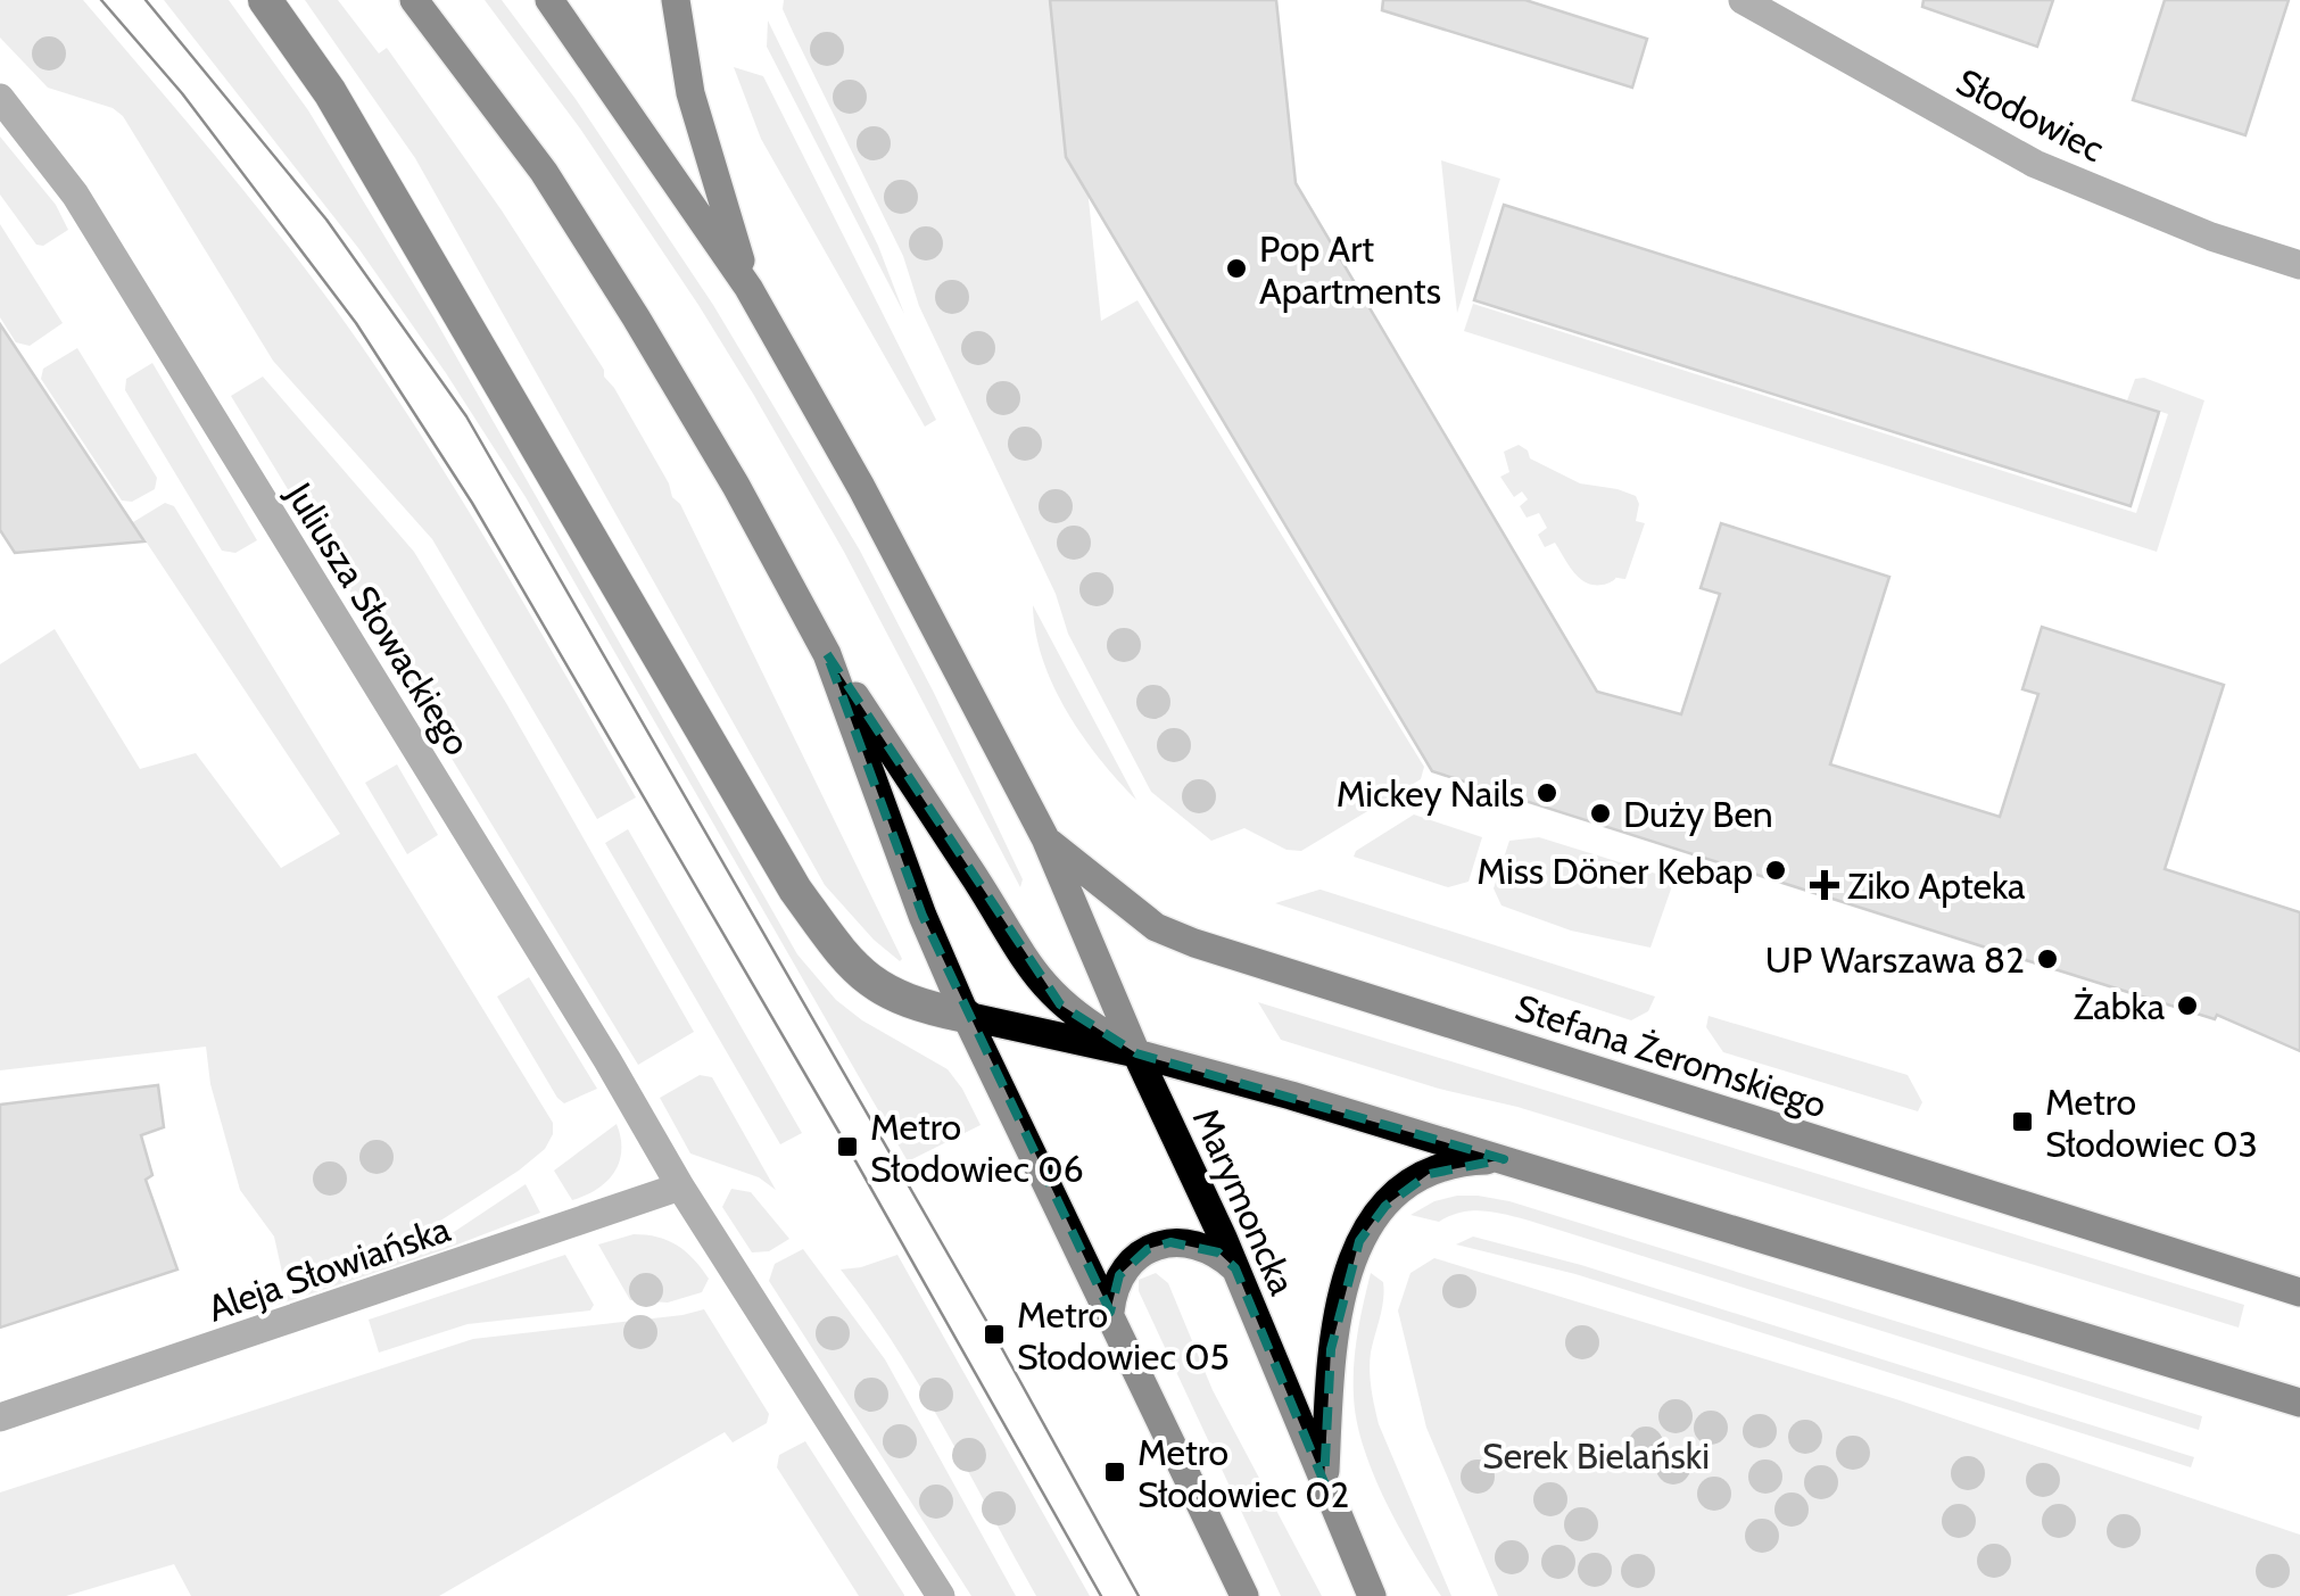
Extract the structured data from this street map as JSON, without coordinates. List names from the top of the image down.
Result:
{
  "streets": {
    "main road": ["Stefana Żeromskiego", "Marymoncka"],
    "street": ["Słodowiec", "Juliusza Słowackiego", "Aleja Słowiańska"]
  },
  "crossings": [
    ["Juliusza Słowackiego", "Aleja Słowiańska"],
    ["Stefana Żeromskiego", "Marymoncka"]
  ],
  "parks": ["Serek Bielański"],
  "places": {
    "other": [
      "Pop Art Apartments",
      "Mickey Nails",
      "Duży Ben",
      "Miss Döner Kebap",
      "UP Warszawa 82",
      "Żabka"
    ],
    "health": ["Ziko Apteka"],
    "transit": [
      "Metro Słodowiec 03",
      "Metro Słodowiec 06",
      "Metro Słodowiec 05",
      "Metro Słodowiec 02"
    ]
  }
}
